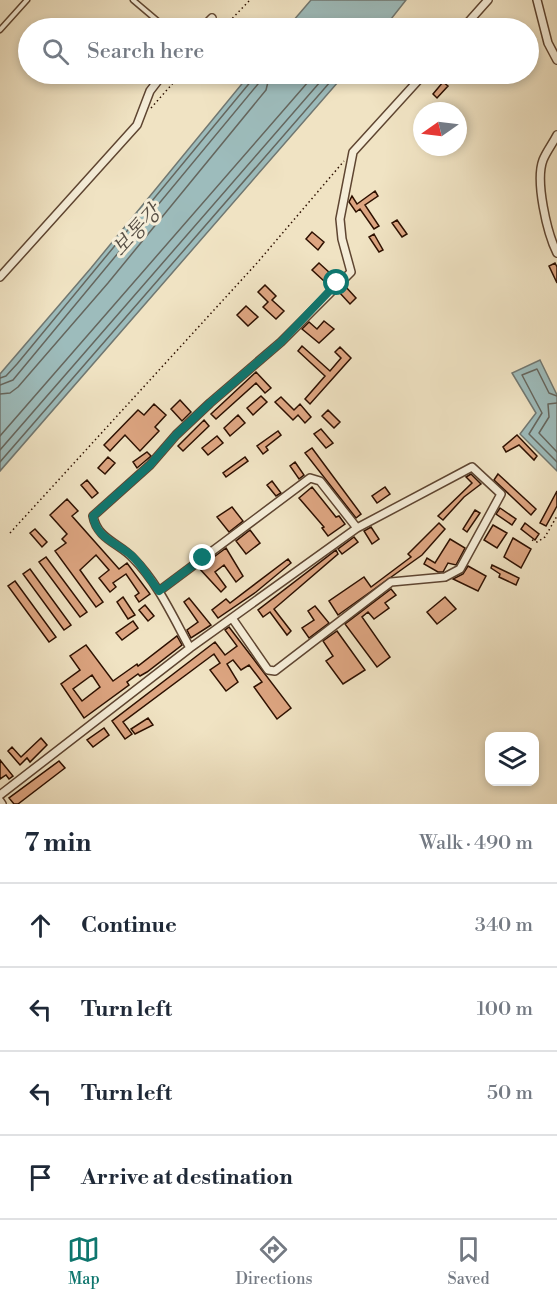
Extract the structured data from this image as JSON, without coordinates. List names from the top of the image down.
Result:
{
  "water": ["보통강"],
  "north": "left",
  "page": {
    "search": "Search here",
    "heading": ["7 min", "Walk · 490 m"],
    "list": [
      ["Continue", "340 m"],
      ["Turn left", "100 m"],
      ["Turn left", "50 m"],
      "Arrive at destination"
    ],
    "nav": ["Map", "Directions", "Saved"]
  }
}
